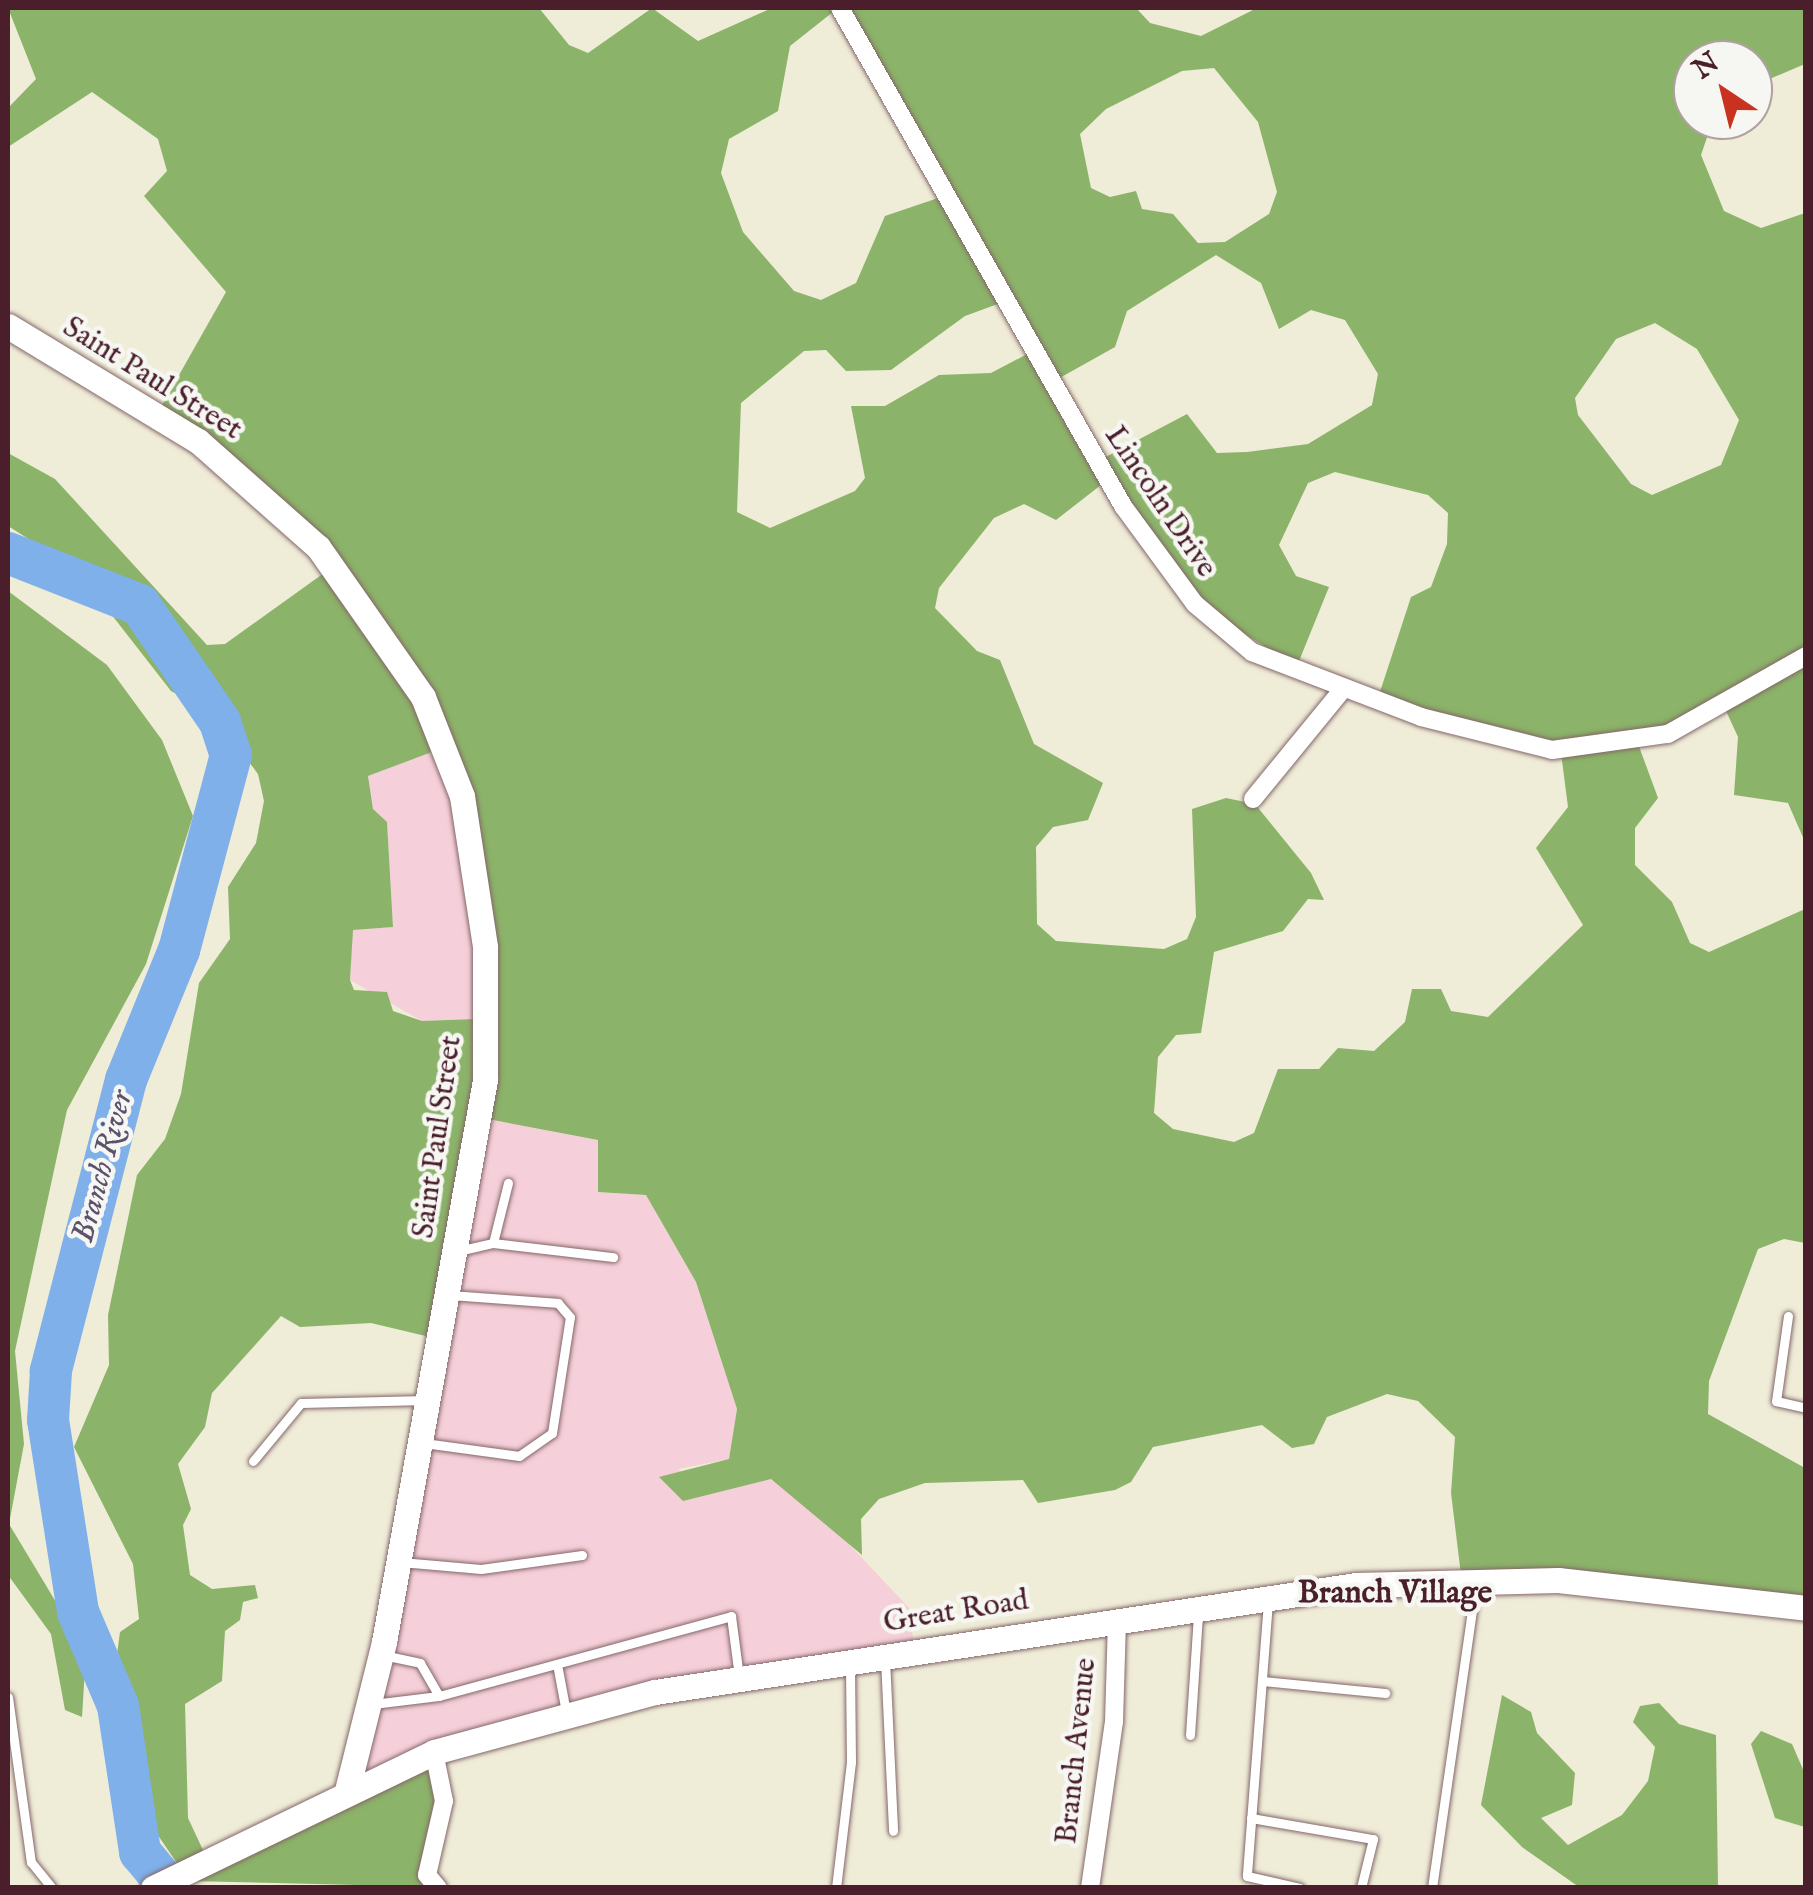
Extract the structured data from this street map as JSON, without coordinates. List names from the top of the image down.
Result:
{
  "streets": {
    "main road": ["Saint Paul Street", "Great Road"],
    "street": ["Lincoln Drive", "Branch Avenue"]
  },
  "crossings": [
    ["Saint Paul Street", "Great Road"],
    ["Great Road", "Branch Avenue"]
  ],
  "districts": ["Branch Village"],
  "water": ["Branch River"],
  "north": "top left"
}
